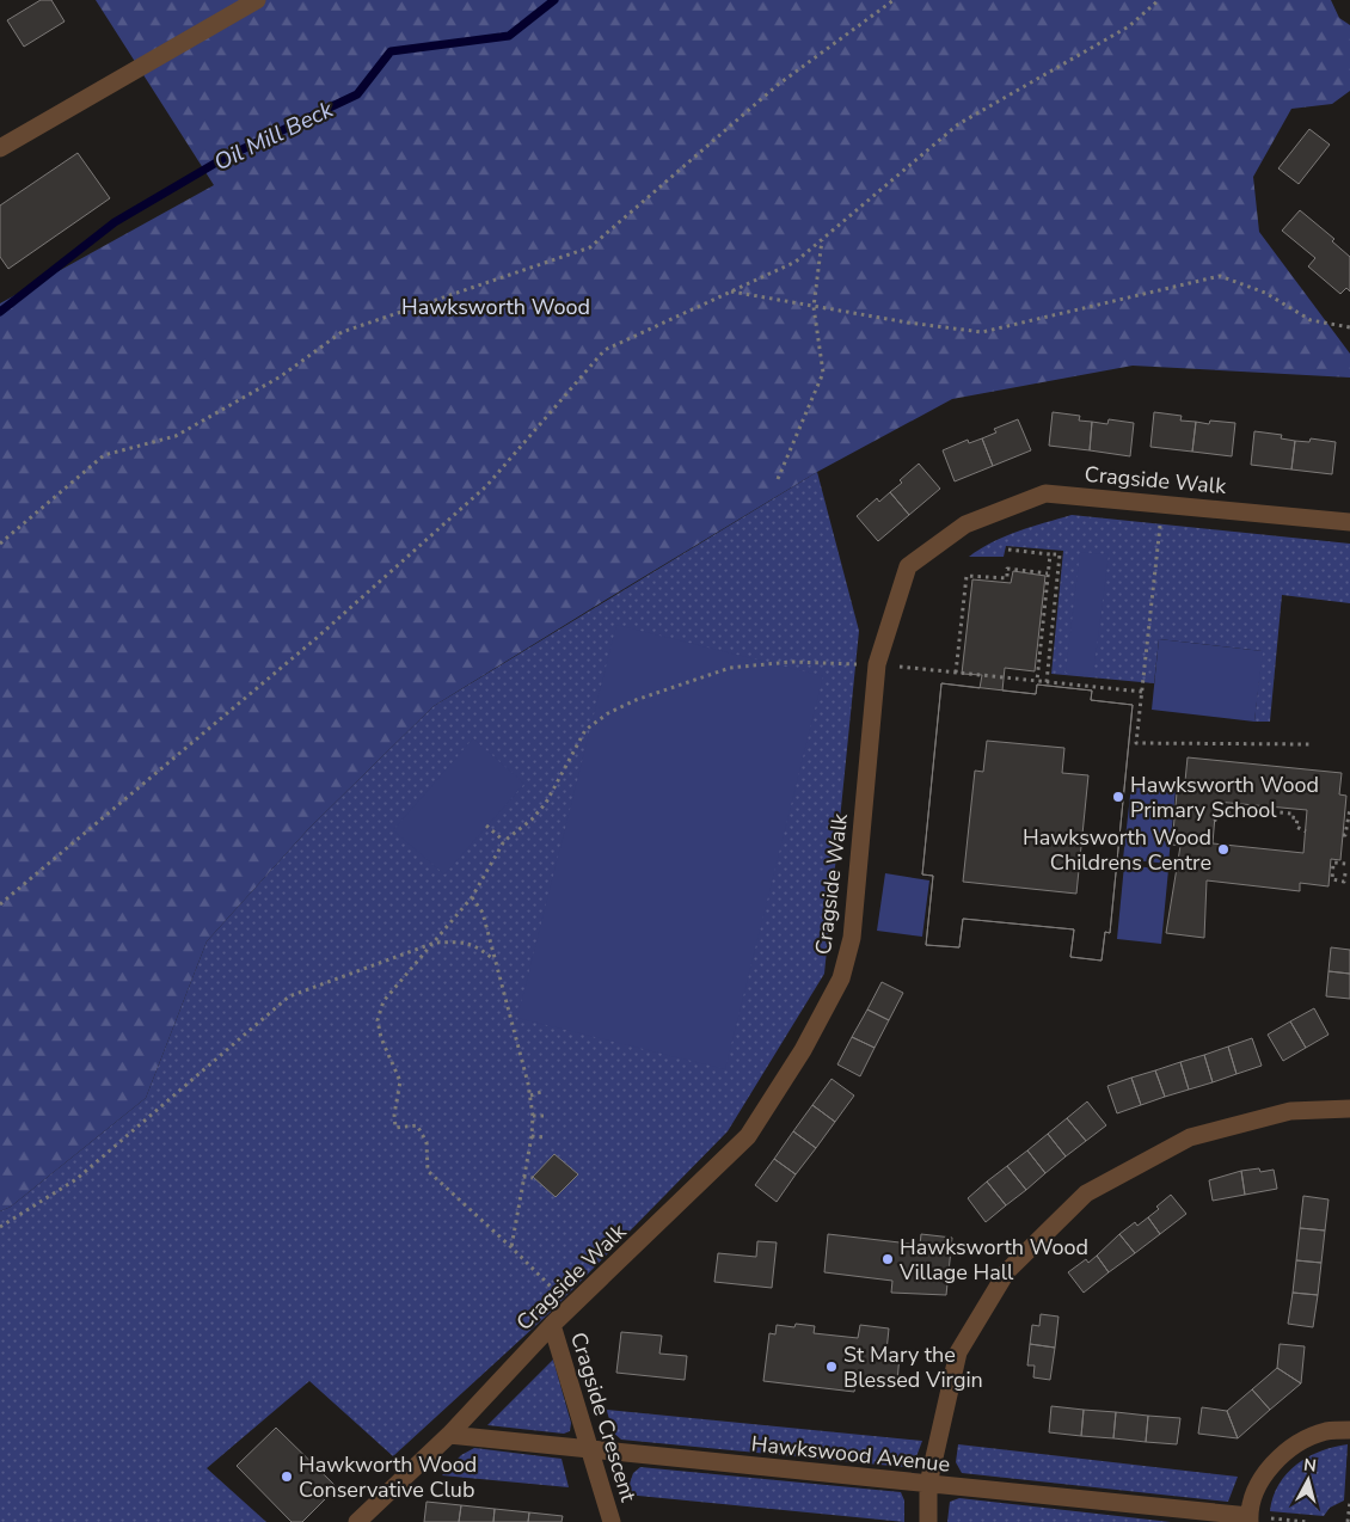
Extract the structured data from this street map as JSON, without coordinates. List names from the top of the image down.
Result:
{
  "streets": {
    "street": ["Cragside Walk", "Cragside Crescent", "Hawkswood Avenue"]
  },
  "crossings": [
    ["Cragside Walk", "Cragside Crescent"],
    ["Cragside Walk", "Hawkswood Avenue"],
    ["Cragside Crescent", "Hawkswood Avenue"]
  ],
  "water": ["Oil Mill Beck"],
  "parks": ["Hawksworth Wood"],
  "places": [
    "Hawksworth Wood Primary School",
    "Hawksworth Wood Childrens Centre",
    "Hawksworth Wood Village Hall",
    "St Mary the Blessed Virgin",
    "Hawkworth Wood Conservative Club"
  ],
  "north": "top"
}
